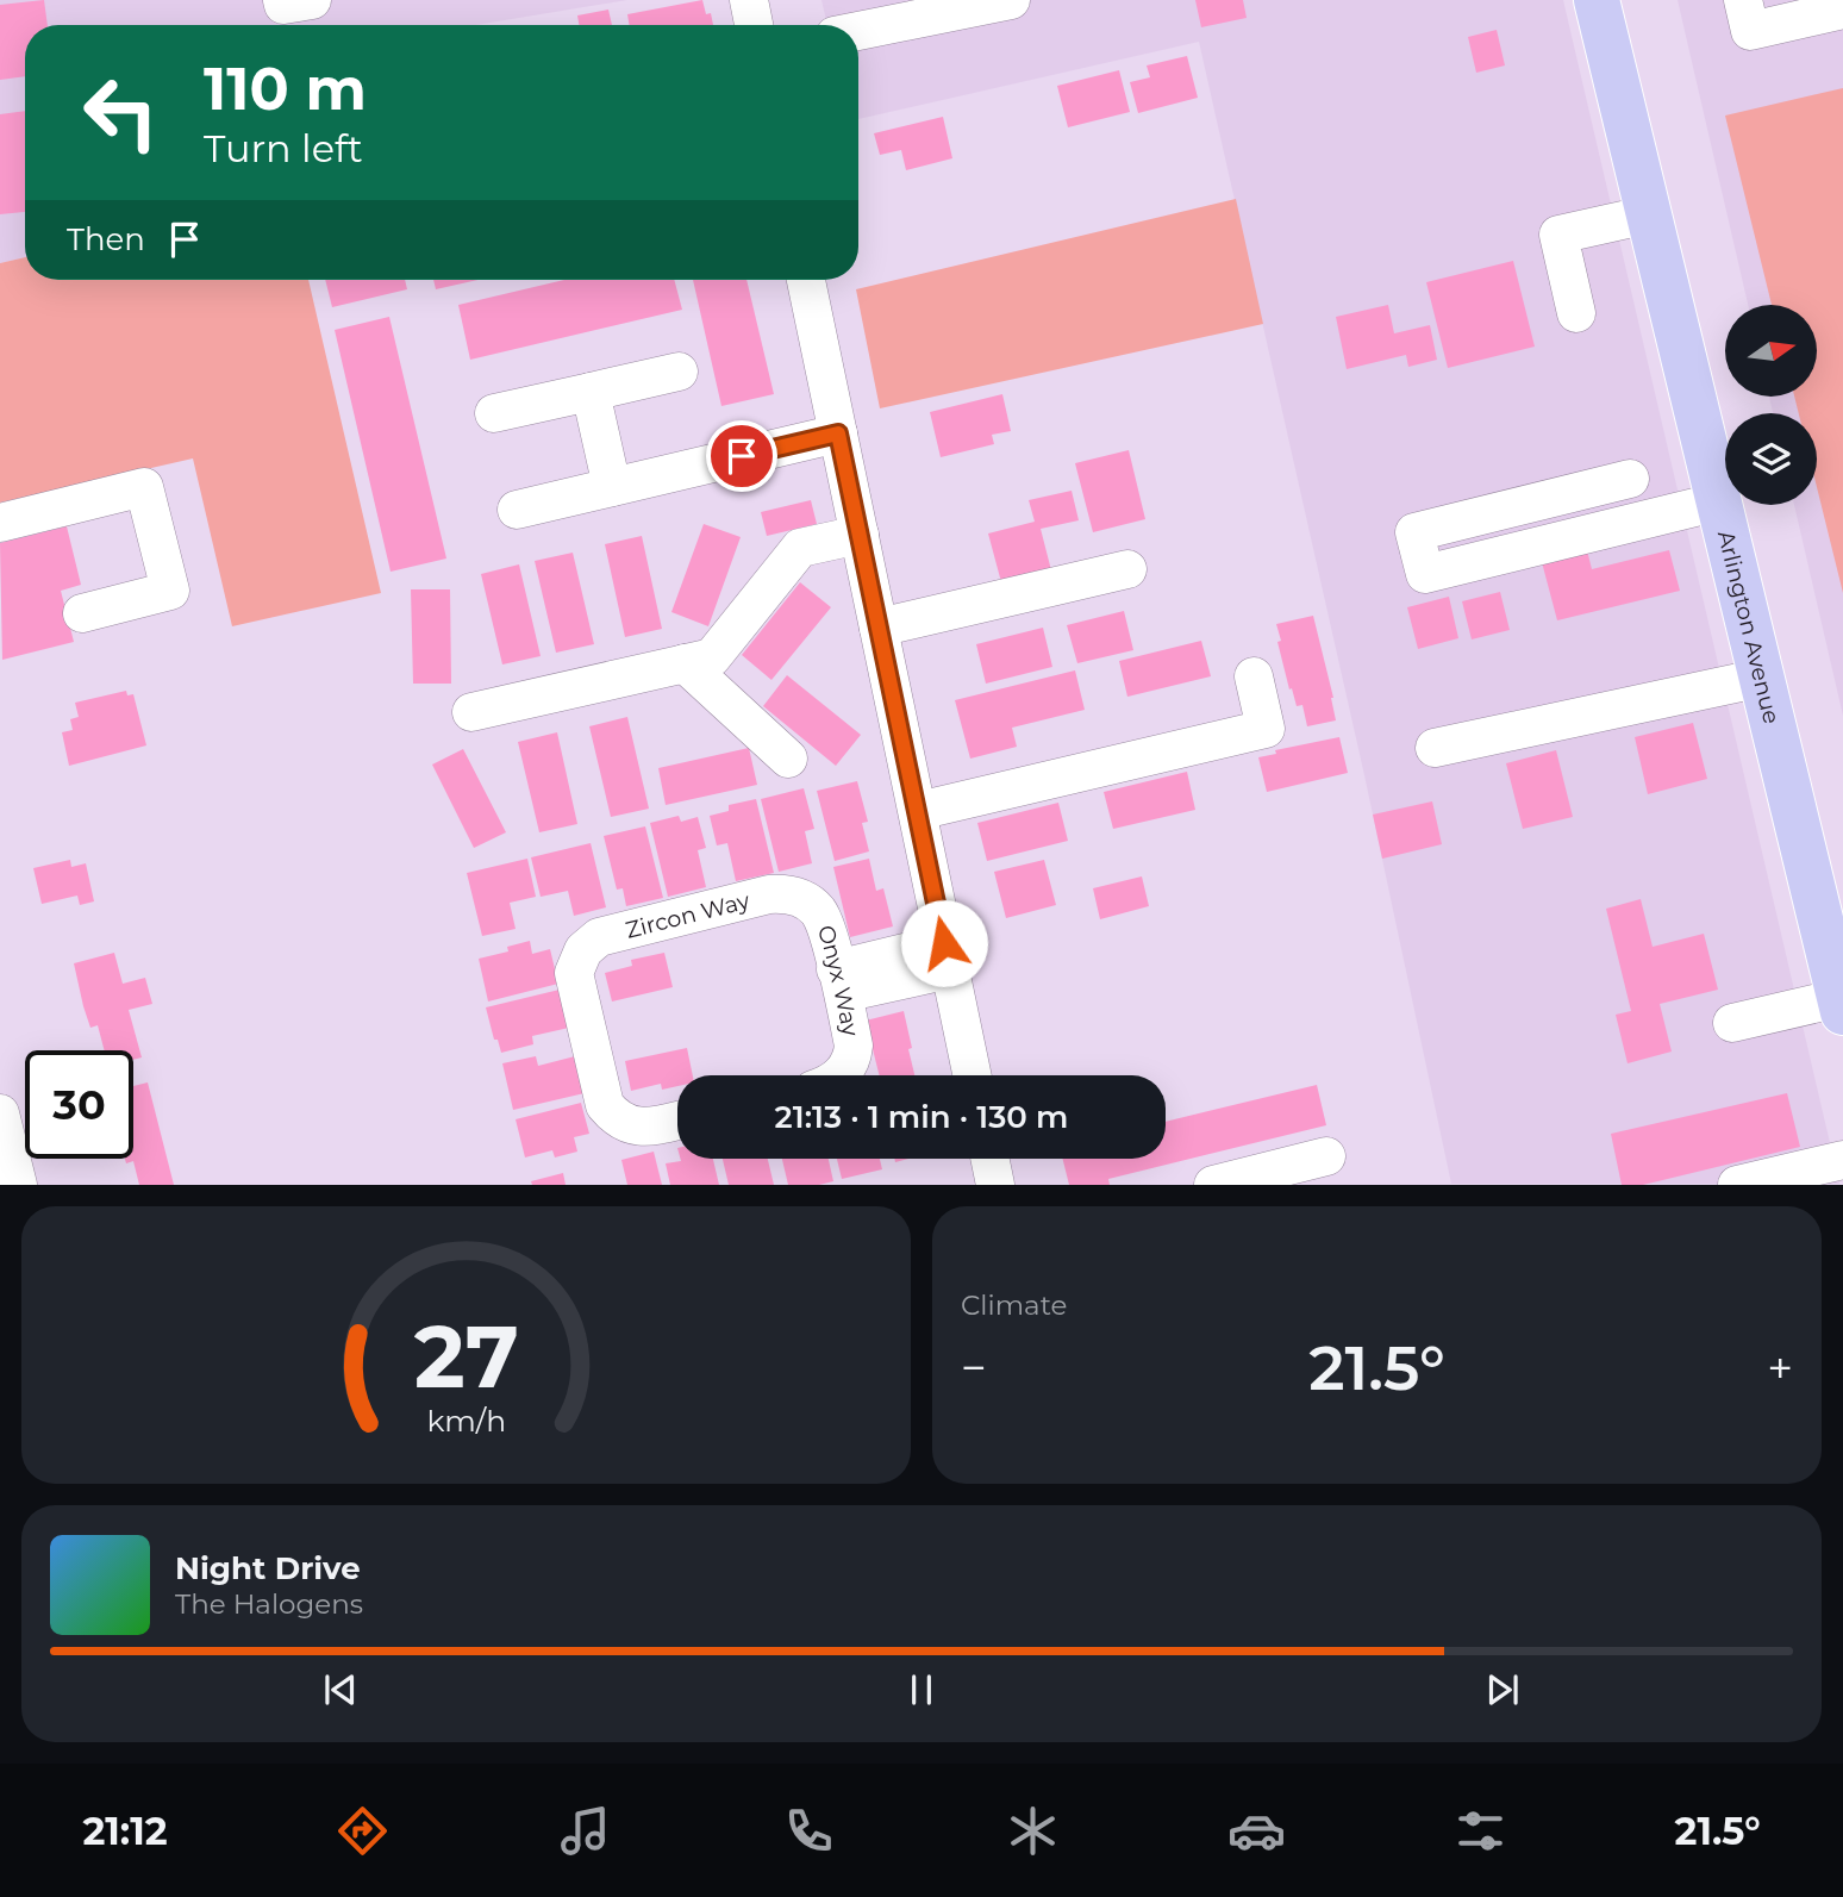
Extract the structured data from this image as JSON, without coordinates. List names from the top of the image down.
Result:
{
  "streets": {
    "main road": ["Arlington Avenue"],
    "street": ["Zircon Way", "Onyx Way"]
  },
  "crossings": [
    ["Zircon Way", "Onyx Way"]
  ],
  "north": "right",
  "page": {
    "turn": ["110 m", "Turn left"],
    "then": "Then",
    "limit": "30",
    "trip": "21:13 · 1 min · 130 m",
    "tile": "Climate",
    "heat": ["−", "21.5°", "+"],
    "song": ["Night Drive", "The Halogens"],
    "tabs": ["21:12", "21.5°"],
    "gauge": ["27", "km/h"]
  }
}
